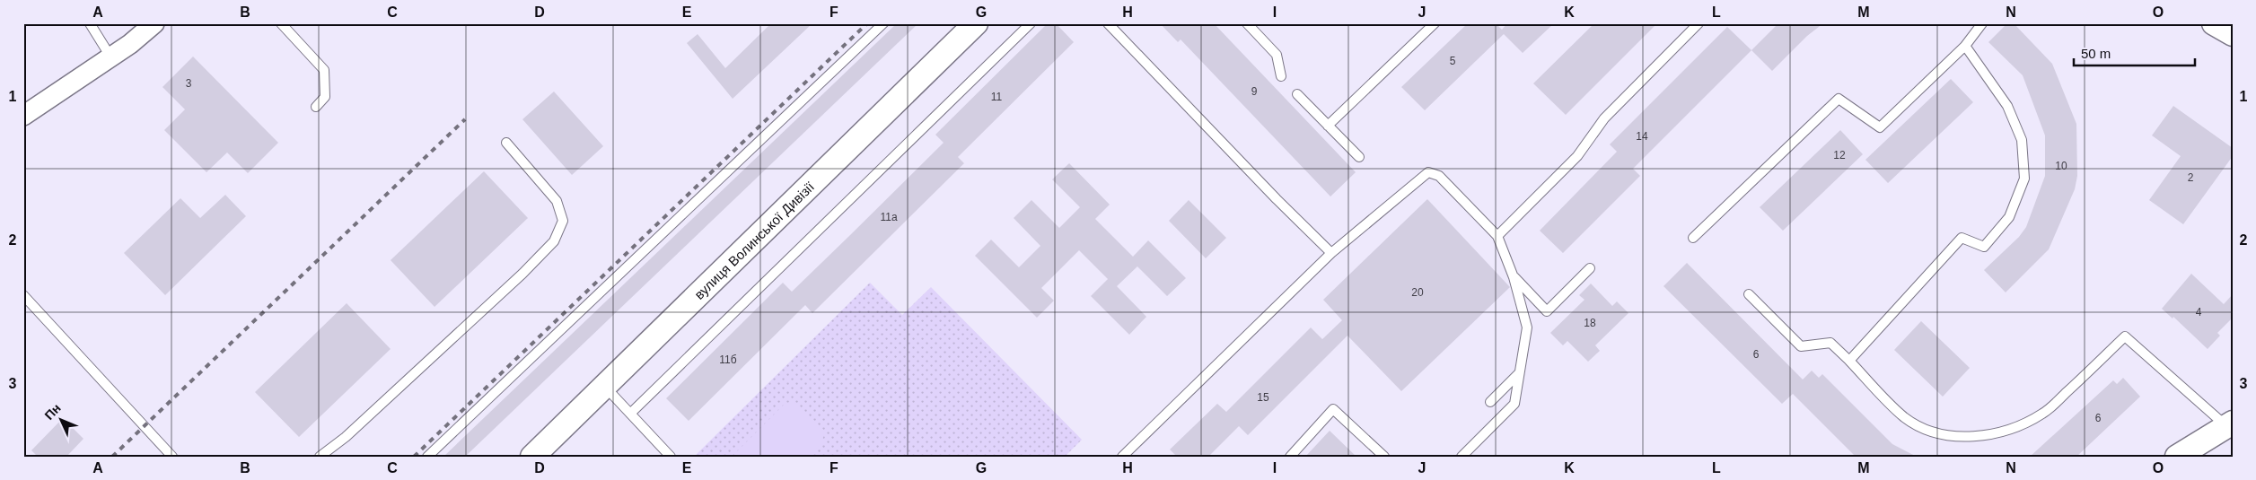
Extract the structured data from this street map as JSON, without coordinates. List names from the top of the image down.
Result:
{
  "streets": {
    "street": ["вулиця Волинської Дивізії"]
  },
  "house_numbers": [
    "5",
    "3",
    "9",
    "11",
    "14",
    "12",
    "10",
    "2",
    "11а",
    "20",
    "4",
    "18",
    "6",
    "11б",
    "15",
    "6"
  ],
  "scale_bar": "50 m",
  "north": "top left",
  "grid": {
    "columns": [
      "A",
      "B",
      "C",
      "D",
      "E",
      "F",
      "G",
      "H",
      "I",
      "J",
      "K",
      "L",
      "M",
      "N",
      "O"
    ],
    "rows": ["1", "2", "3"]
  }
}
